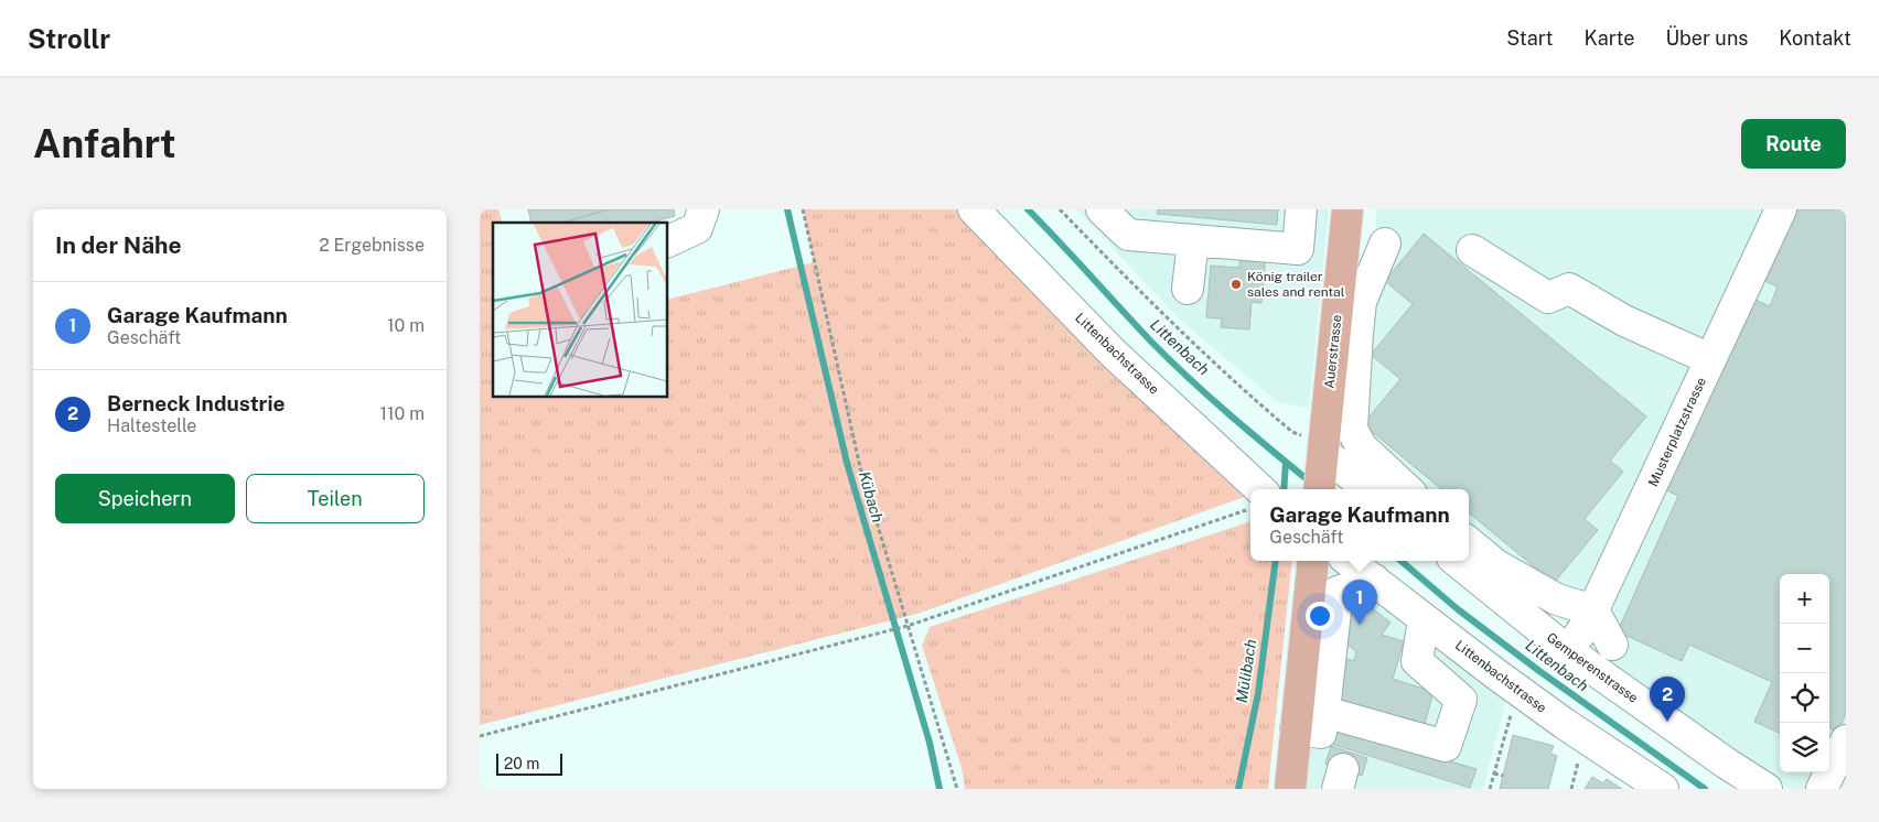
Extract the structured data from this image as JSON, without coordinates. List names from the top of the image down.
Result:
{
  "streets": {
    "main road": ["Auerstrasse"],
    "street": ["Littenbachstrasse", "Musterplatzstrasse", "Gemperenstrasse"]
  },
  "crossings": [
    ["Musterplatzstrasse", "Gemperenstrasse"]
  ],
  "water": ["Littenbach", "Kübach", "Mülibach"],
  "places": ["König trailer sales and rental"],
  "scale_bar": "20 m",
  "page": {
    "header": "Strollr",
    "nav": [
      "Start",
      "Karte",
      "Über uns",
      "Kontakt"
    ],
    "buttons": [
      "Route",
      ["Speichern", "Teilen"]
    ],
    "title": "Anfahrt",
    "heading": ["In der Nähe", "2 Ergebnisse"],
    "list": [
      {
        "mark": "1",
        "name": "Garage Kaufmann",
        "note": "Geschäft",
        "value": "10 m"
      },
      {
        "mark": "2",
        "name": "Berneck Industrie",
        "note": "Haltestelle",
        "value": "110 m"
      }
    ],
    "popup": ["Garage Kaufmann", "Geschäft"],
    "map_buttons": ["+", "−"],
    "pins": ["1", "2"],
    "scale": "20 m"
  }
}
